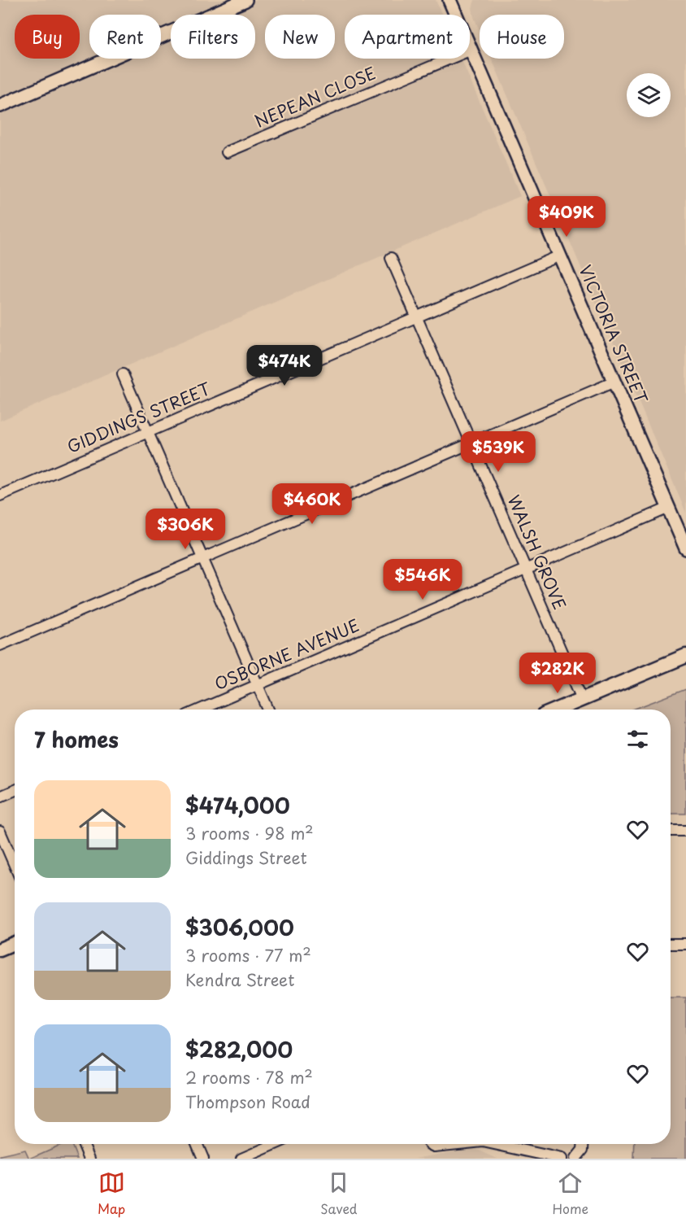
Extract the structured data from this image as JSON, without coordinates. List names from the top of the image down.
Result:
{
  "streets": {
    "street": [
      "NEPEAN CLOSE",
      "VICTORIA STREET",
      "GIDDINGS STREET",
      "WALSH GROVE",
      "OSBORNE AVENUE"
    ]
  },
  "crossings": [
    ["NEPEAN CLOSE", "VICTORIA STREET"],
    ["VICTORIA STREET", "GIDDINGS STREET"],
    ["VICTORIA STREET", "OSBORNE AVENUE"],
    ["GIDDINGS STREET", "WALSH GROVE"],
    ["WALSH GROVE", "OSBORNE AVENUE"]
  ],
  "page": {
    "chip": [
      "Buy",
      "Rent",
      "Filters",
      "New",
      "Apartment",
      "House"
    ],
    "price": [
      "$409K",
      "$474K",
      "$539K",
      "$460K",
      "$306K",
      "$546K",
      "$282K"
    ],
    "heading": "7 homes",
    "list": [
      {
        "name": "$474,000",
        "note": "3 rooms · 98 m² · Giddings Street"
      },
      {
        "name": "$306,000",
        "note": "3 rooms · 77 m² · Kendra Street"
      },
      {
        "name": "$282,000",
        "note": "2 rooms · 78 m² · Thompson Road"
      }
    ],
    "tabs": ["Map", "Saved", "Home"]
  }
}
